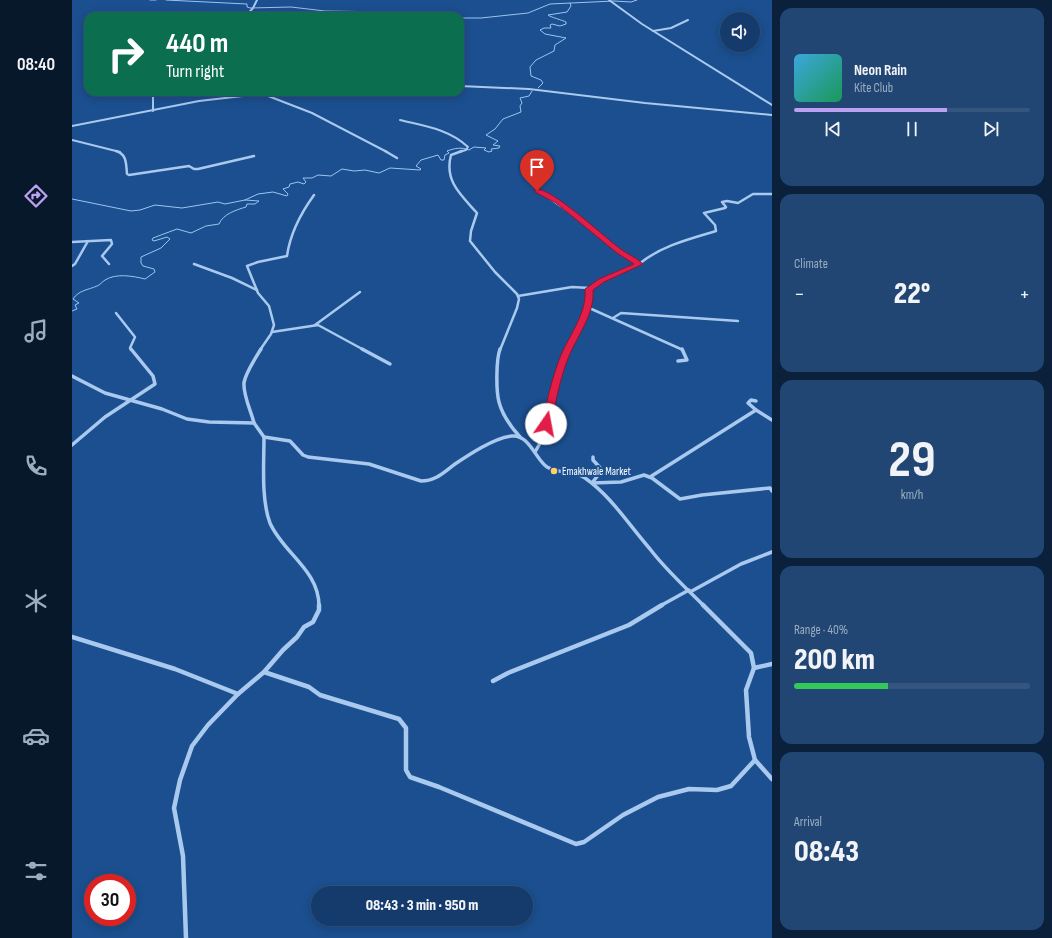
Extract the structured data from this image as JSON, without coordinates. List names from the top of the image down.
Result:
{
  "places": ["Emakhwale Market"],
  "page": {
    "tabs": "08:40",
    "turn": ["440 m", "Turn right"],
    "song": ["Neon Rain", "Kite Club"],
    "tile": [
      "Climate",
      ["29", "km/h"],
      ["Range · 40%", "200 km"],
      ["Arrival", "08:43"]
    ],
    "heat": ["−", "22°", "+"],
    "limit": "30",
    "trip": "08:43 · 3 min · 950 m"
  }
}
